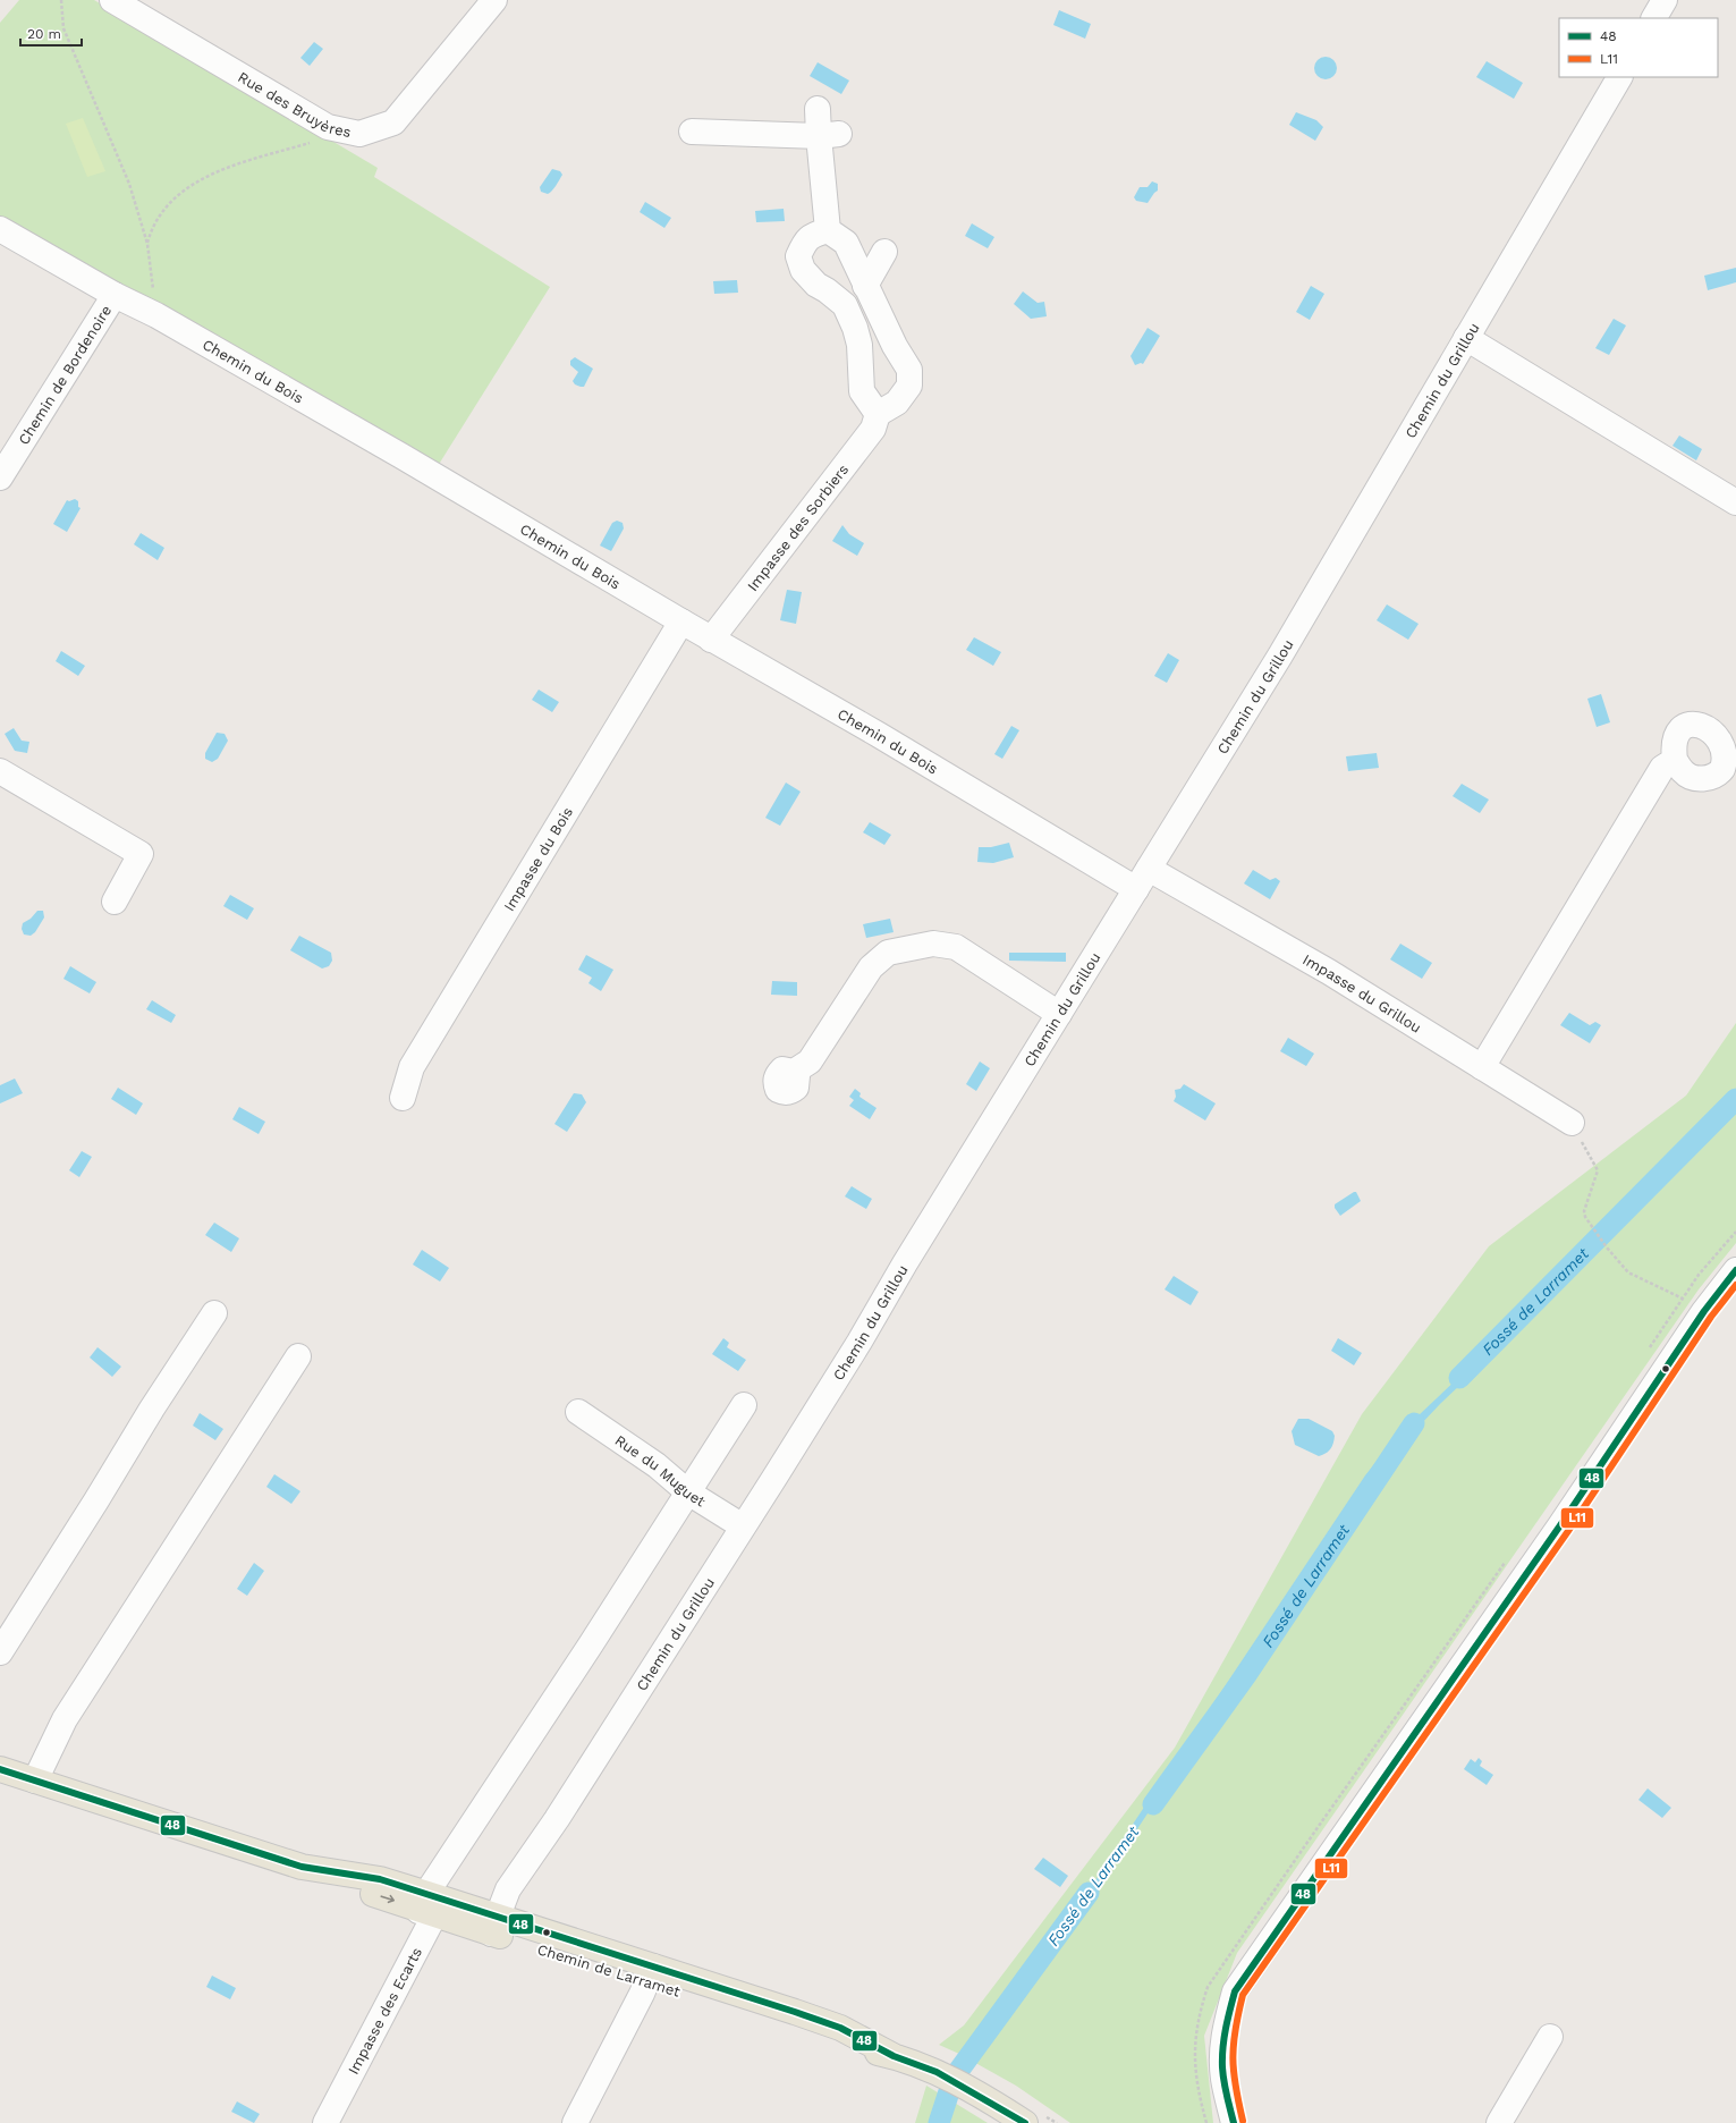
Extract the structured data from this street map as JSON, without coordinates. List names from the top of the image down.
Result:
{
  "streets": {
    "main road": ["Chemin de Larramet"],
    "street": [
      "Rue des Bruyères",
      "Chemin du Bois",
      "Chemin de Bordenoire",
      "Chemin du Grillou",
      "Impasse des Sorbiers",
      "Impasse du Bois",
      "Impasse du Grillou",
      "Rue du Muguet",
      "Impasse des Ecarts"
    ]
  },
  "crossings": [
    ["Chemin du Bois", "Chemin de Bordenoire"],
    ["Chemin du Bois", "Chemin du Grillou"],
    ["Chemin du Bois", "Impasse des Sorbiers"],
    ["Chemin du Bois", "Impasse du Bois"],
    ["Chemin du Bois", "Impasse du Grillou"],
    ["Chemin du Grillou", "Impasse du Grillou"],
    ["Chemin du Grillou", "Rue du Muguet"],
    ["Chemin du Grillou", "Chemin de Larramet"],
    ["Rue du Muguet", "Impasse des Ecarts"],
    ["Chemin de Larramet", "Impasse des Ecarts"]
  ],
  "water": ["Fossé de Larramet"],
  "lines": ["transit line 48", "transit line L11"],
  "legend": ["48", "L11"],
  "scale_bar": "20 m"
}
